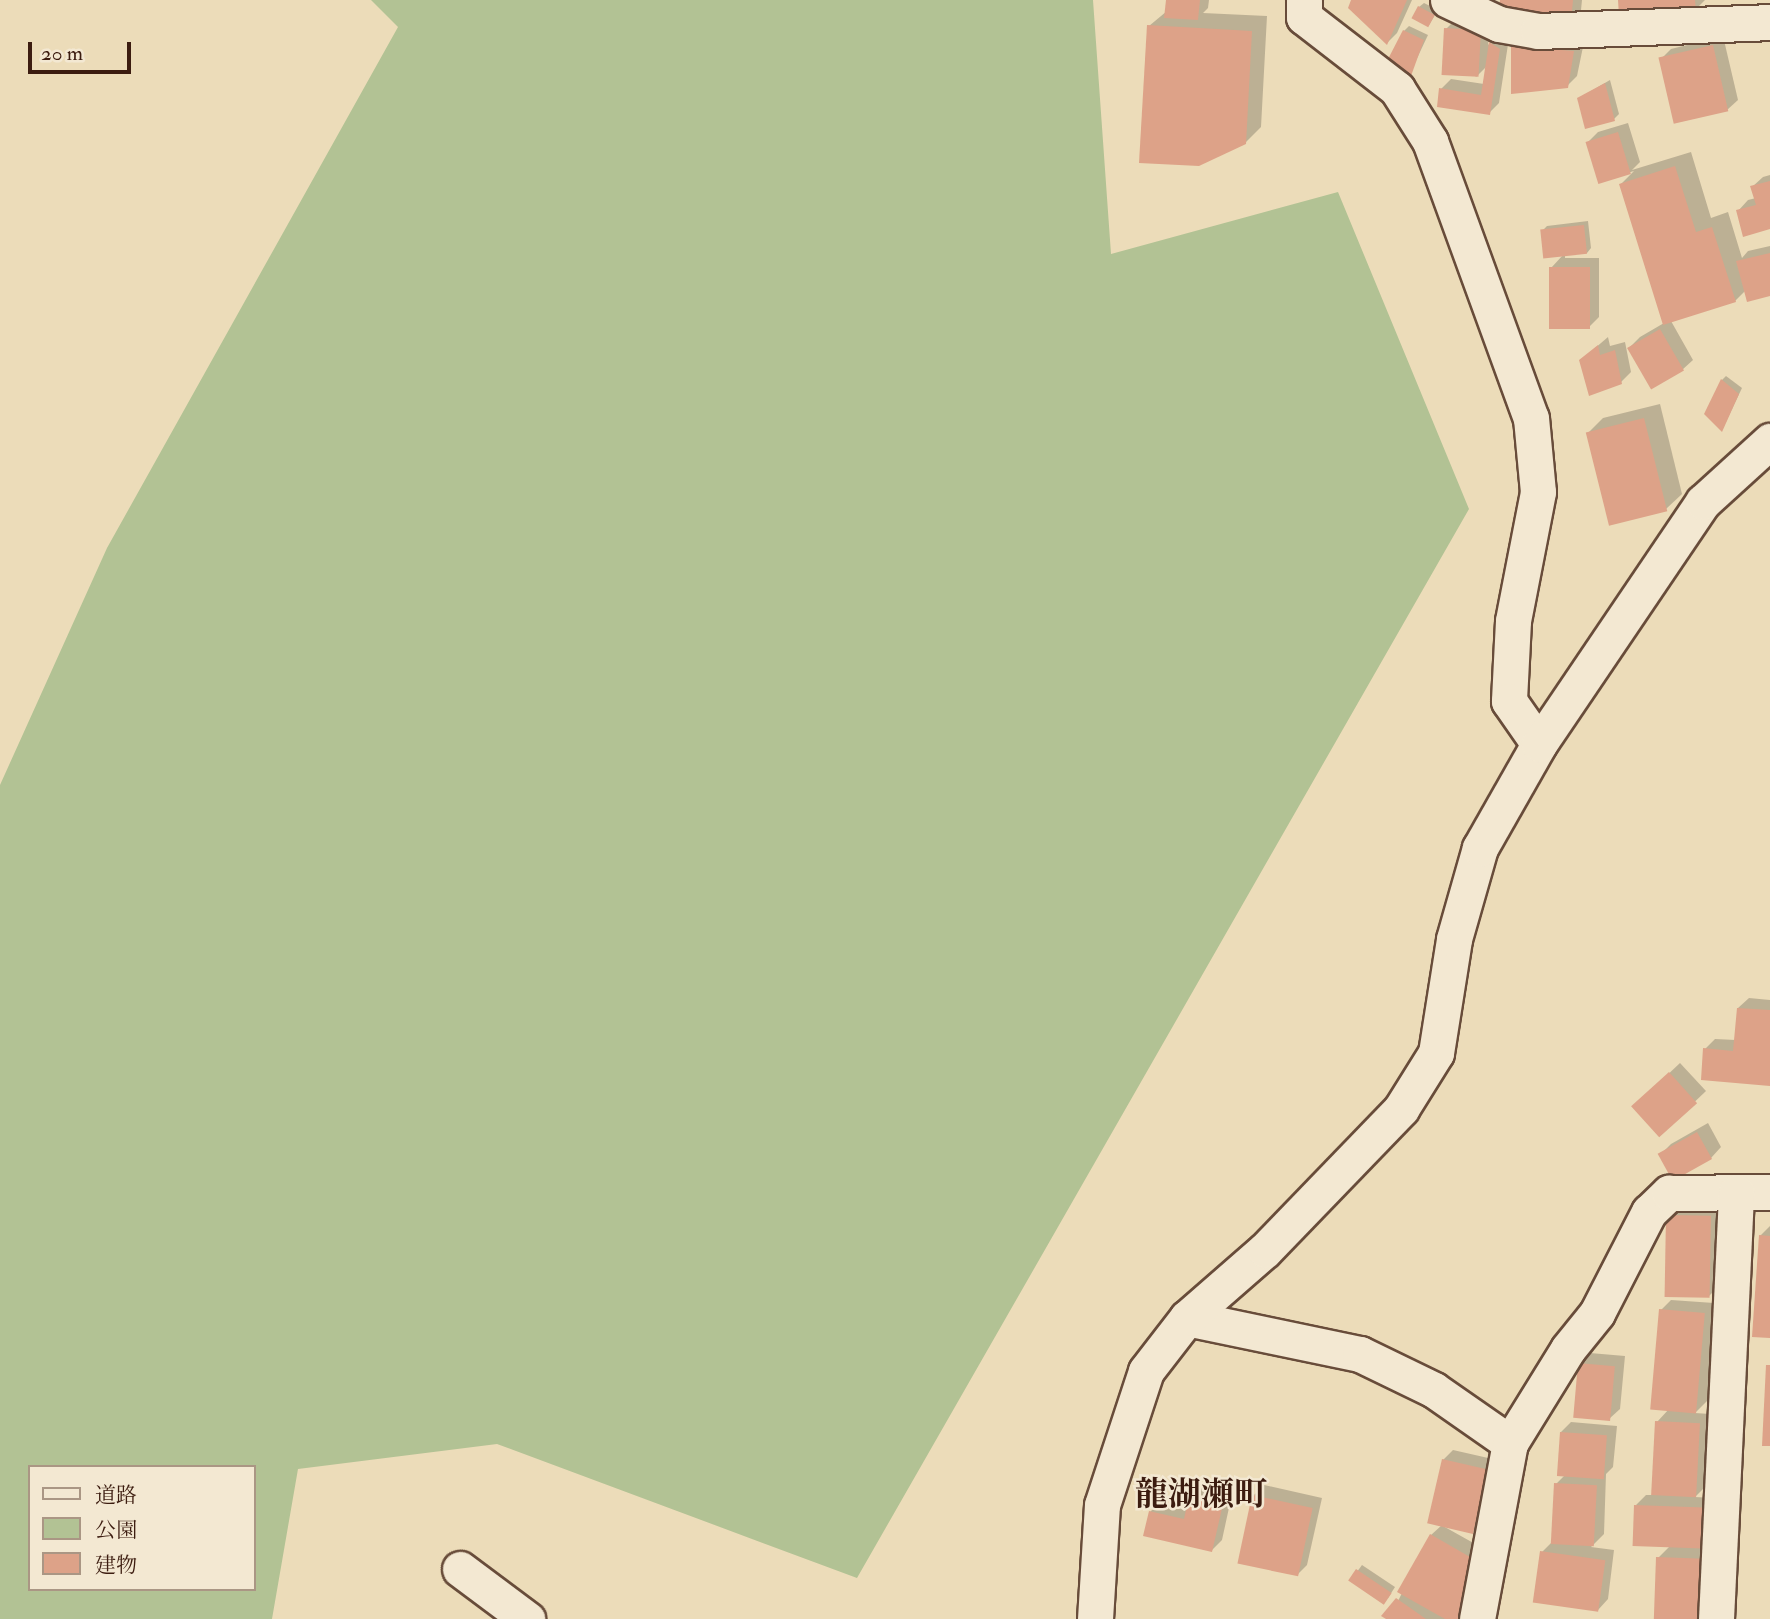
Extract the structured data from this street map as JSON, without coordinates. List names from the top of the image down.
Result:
{
  "districts": ["龍湖瀬町"],
  "legend": ["道路", "公園", "建物"],
  "scale_bar": "20 m"
}
